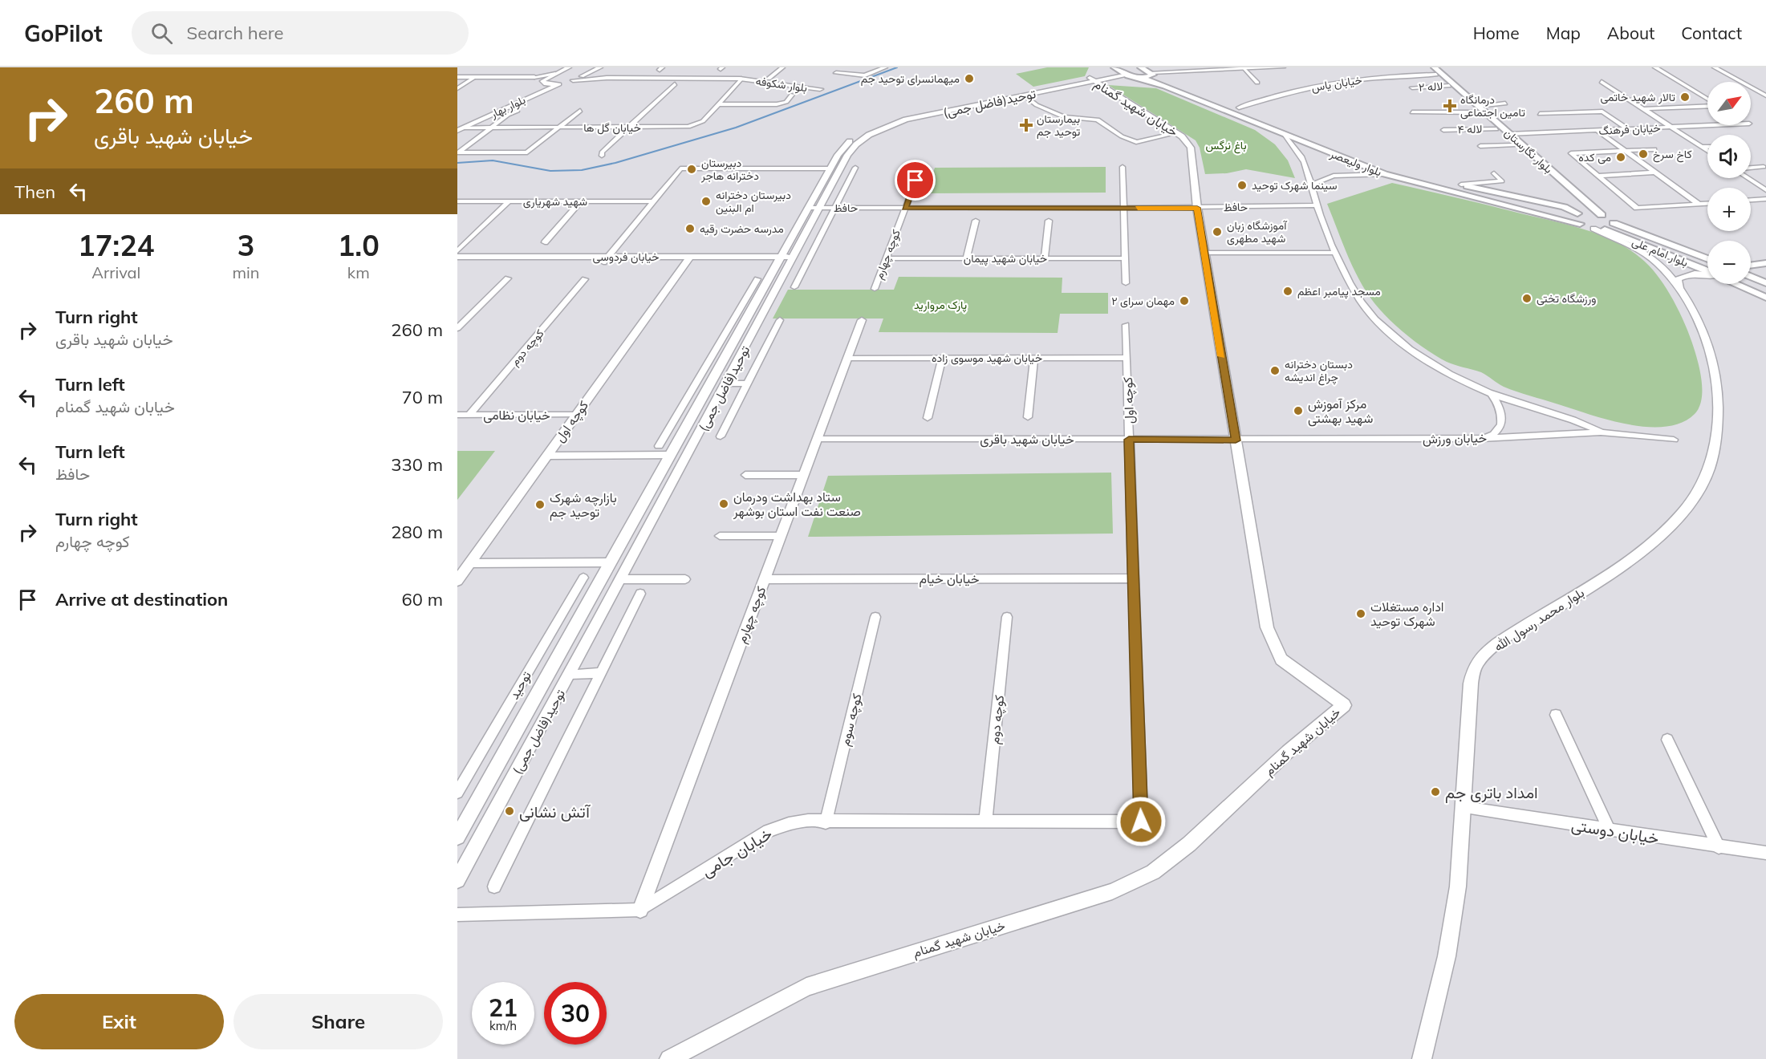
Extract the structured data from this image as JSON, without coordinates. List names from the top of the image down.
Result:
{
  "streets": {
    "main road": ["بلوار نگارستان", "بلوار ولیعصر", "بلوار امام علی"],
    "street": [
      "خیابان یاس",
      "بلوار شکوفه",
      "لاله ۲",
      "توحید(فاضل جمی)",
      "بلوار بهار",
      "خیابان شهید گمنام",
      "خیابان گل ها",
      "لاله ۴",
      "خیابان فرهنگ",
      "شهید شهریاری",
      "حافظ",
      "کوچه چهارم",
      "خیابان فردوسی",
      "خیابان شهید پیمان",
      "کوچه دوم",
      "خیابان شهید موسوی زاده",
      "کوچه اول",
      "خیابان نظامی",
      "خیابان ورزش",
      "خیابان شهید باقری",
      "خیابان خیام",
      "بلوار محمد رسول الله",
      "توحید",
      "کوچه سوم",
      "خیابان دوستی",
      "خیابان جامی"
    ]
  },
  "crossings": [
    ["خیابان یاس", "بلوار نگارستان"],
    ["خیابان یاس", "بلوار ولیعصر"],
    ["بلوار شکوفه", "خیابان گل ها"],
    ["لاله ۲", "بلوار نگارستان"],
    ["توحید(فاضل جمی)", "خیابان شهید گمنام"],
    ["توحید(فاضل جمی)", "بلوار ولیعصر"],
    ["توحید(فاضل جمی)", "حافظ"],
    ["توحید(فاضل جمی)", "خیابان فردوسی"],
    ["بلوار بهار", "خیابان گل ها"],
    ["خیابان شهید گمنام", "حافظ"],
    ["خیابان شهید گمنام", "خیابان ورزش"],
    ["خیابان شهید گمنام", "خیابان شهید باقری"],
    ["لاله ۴", "بلوار نگارستان"],
    ["خیابان فرهنگ", "بلوار نگارستان"],
    ["بلوار نگارستان", "بلوار ولیعصر"],
    ["بلوار نگارستان", "بلوار امام علی"],
    ["بلوار ولیعصر", "بلوار امام علی"],
    ["بلوار ولیعصر", "بلوار محمد رسول الله"],
    ["حافظ", "کوچه چهارم"],
    ["بلوار امام علی", "بلوار محمد رسول الله"],
    ["کوچه چهارم", "خیابان شهید پیمان"],
    ["کوچه چهارم", "خیابان شهید موسوی زاده"],
    ["کوچه چهارم", "خیابان شهید باقری"],
    ["کوچه چهارم", "خیابان خیام"],
    ["کوچه چهارم", "خیابان جامی"],
    ["خیابان فردوسی", "کوچه اول"],
    ["کوچه دوم", "خیابان نظامی"],
    ["کوچه دوم", "خیابان جامی"],
    ["خیابان شهید موسوی زاده", "کوچه اول"],
    ["کوچه اول", "خیابان نظامی"],
    ["کوچه اول", "خیابان شهید باقری"],
    ["کوچه اول", "خیابان خیام"],
    ["کوچه اول", "خیابان جامی"],
    ["خیابان ورزش", "خیابان شهید باقری"],
    ["بلوار محمد رسول الله", "خیابان دوستی"],
    ["کوچه سوم", "خیابان جامی"]
  ],
  "parks": ["باغ نرگس", "پارک مروارید"],
  "places": {
    "other": [
      "میهمانسرای توحید جم",
      "تالار شهید خاتمی",
      "کاخ سرخ",
      "می کده",
      "دبیرستان دخترانه هاجر",
      "سینما شهرک توحید",
      "دبیرستان دخترانه ام البنین",
      "مدرسه حضرت رقیه",
      "آموزشگاه زبان شهید مطهری",
      "مسجد پیامبر اعظم",
      "ورزشگاه تختی",
      "مهمان سرای ۲",
      "دبستان دخترانه چراغ اندیشه",
      "مرکز آموزش شهید بهشتی",
      "ستاد بهداشت ودرمان صنعت نفت استان بوشهر",
      "بازارچه شهرک توحید جم",
      "اداره مستغلات شهرک توحید",
      "امداد باتری جم",
      "آتش نشانی"
    ],
    "health": ["درمانگاه تامین اجتماعی", "بیمارستان توحید جم"]
  },
  "north": "top right",
  "page": {
    "header": "GoPilot",
    "search": "Search here",
    "nav": [
      "Home",
      "Map",
      "About",
      "Contact"
    ],
    "turn": ["260 m", "خیابان شهید باقری"],
    "map_buttons": ["+", "−"],
    "then": "Then",
    "eta": [
      "17:24",
      "Arrival",
      "3",
      "min",
      "1.0",
      "km"
    ],
    "list": [
      {
        "name": "Turn right",
        "note": "خیابان شهید باقری",
        "value": "260 m"
      },
      {
        "name": "Turn left",
        "note": "خیابان شهید گمنام",
        "value": "70 m"
      },
      {
        "name": "Turn left",
        "note": "حافظ",
        "value": "330 m"
      },
      {
        "name": "Turn right",
        "note": "کوچه چهارم",
        "value": "280 m"
      },
      {
        "name": "Arrive at destination",
        "value": "60 m"
      }
    ],
    "speed": "21 km/h",
    "limit": "30",
    "buttons": ["Exit", "Share"]
  }
}
